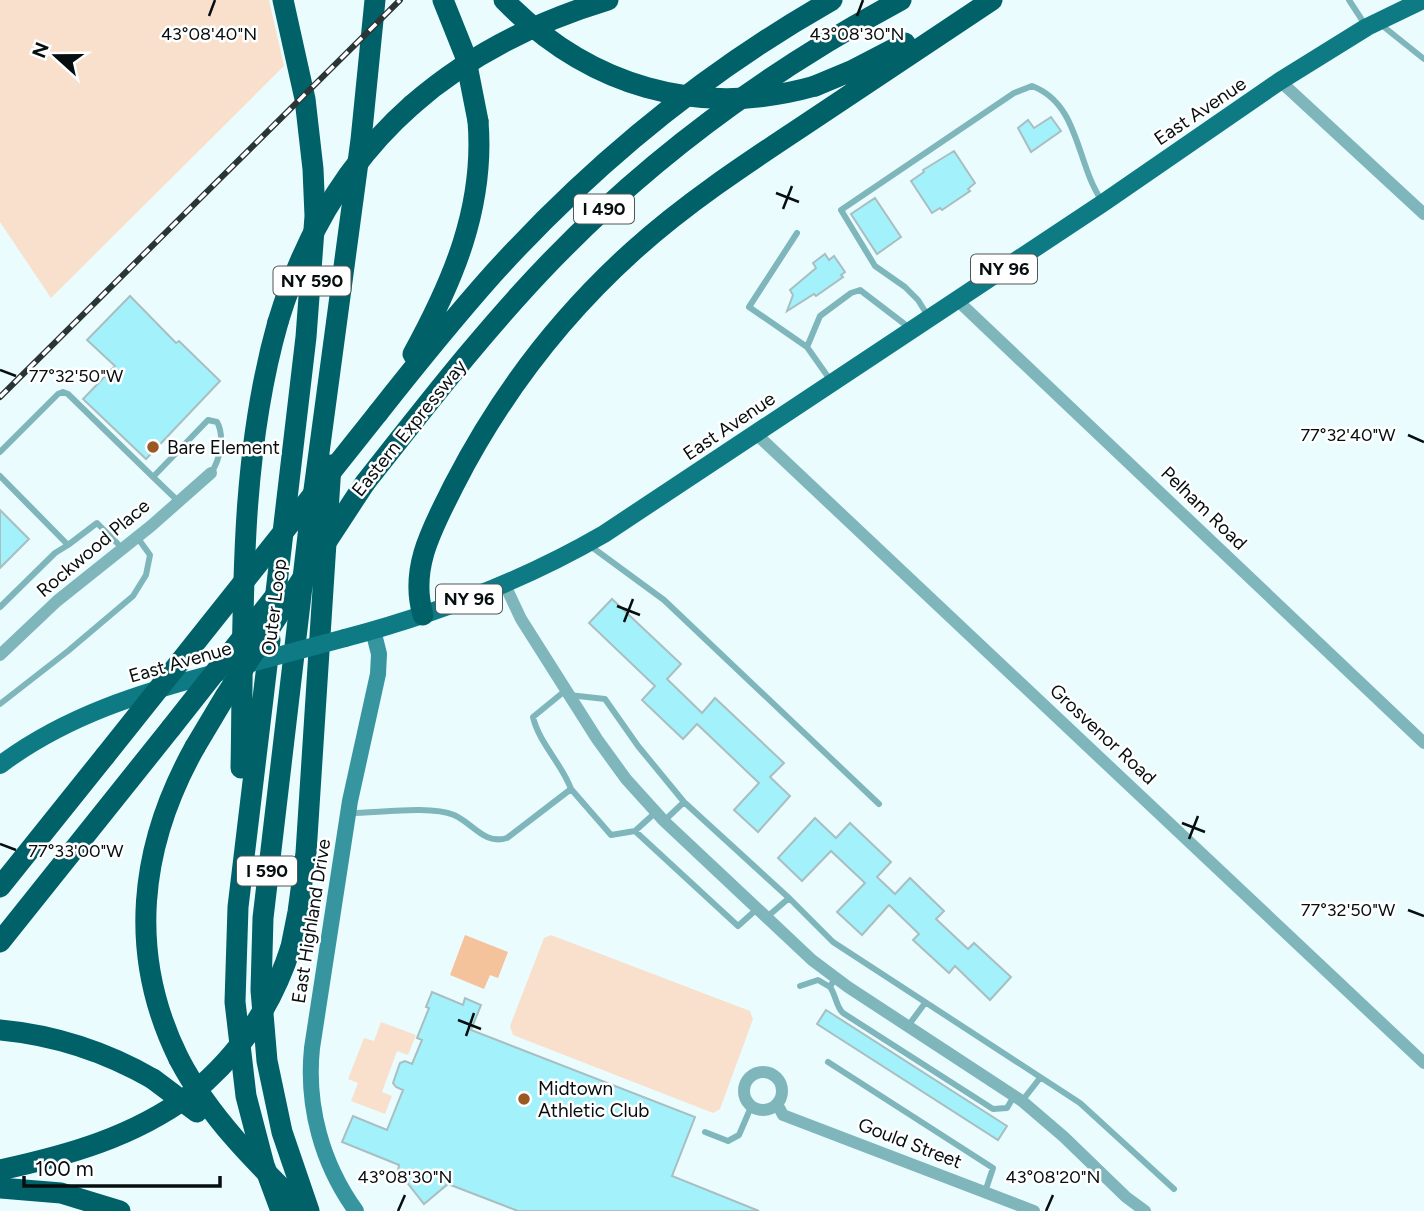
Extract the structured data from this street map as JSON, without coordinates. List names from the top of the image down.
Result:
{
  "streets": {
    "highway": [
      "I 490",
      "NY 590",
      "Eastern Expressway",
      "Outer Loop",
      "I 590"
    ],
    "main road": ["East Avenue", "NY 96"],
    "street": [
      "Pelham Road",
      "Rockwood Place",
      "Grosvenor Road",
      "East Highland Drive",
      "Gould Street"
    ]
  },
  "crossings": [
    ["East Avenue", "Pelham Road"],
    ["East Avenue", "Grosvenor Road"],
    ["East Avenue", "East Highland Drive"]
  ],
  "places": ["Bare Element", "Midtown Athletic Club"],
  "scale_bar": "100 m",
  "north": "left",
  "coordinates": [
    "43°08'40\"N",
    "43°08'30\"N",
    "77°32'50\"W",
    "77°32'40\"W",
    "77°33'00\"W",
    "43°08'20\"N"
  ]
}
